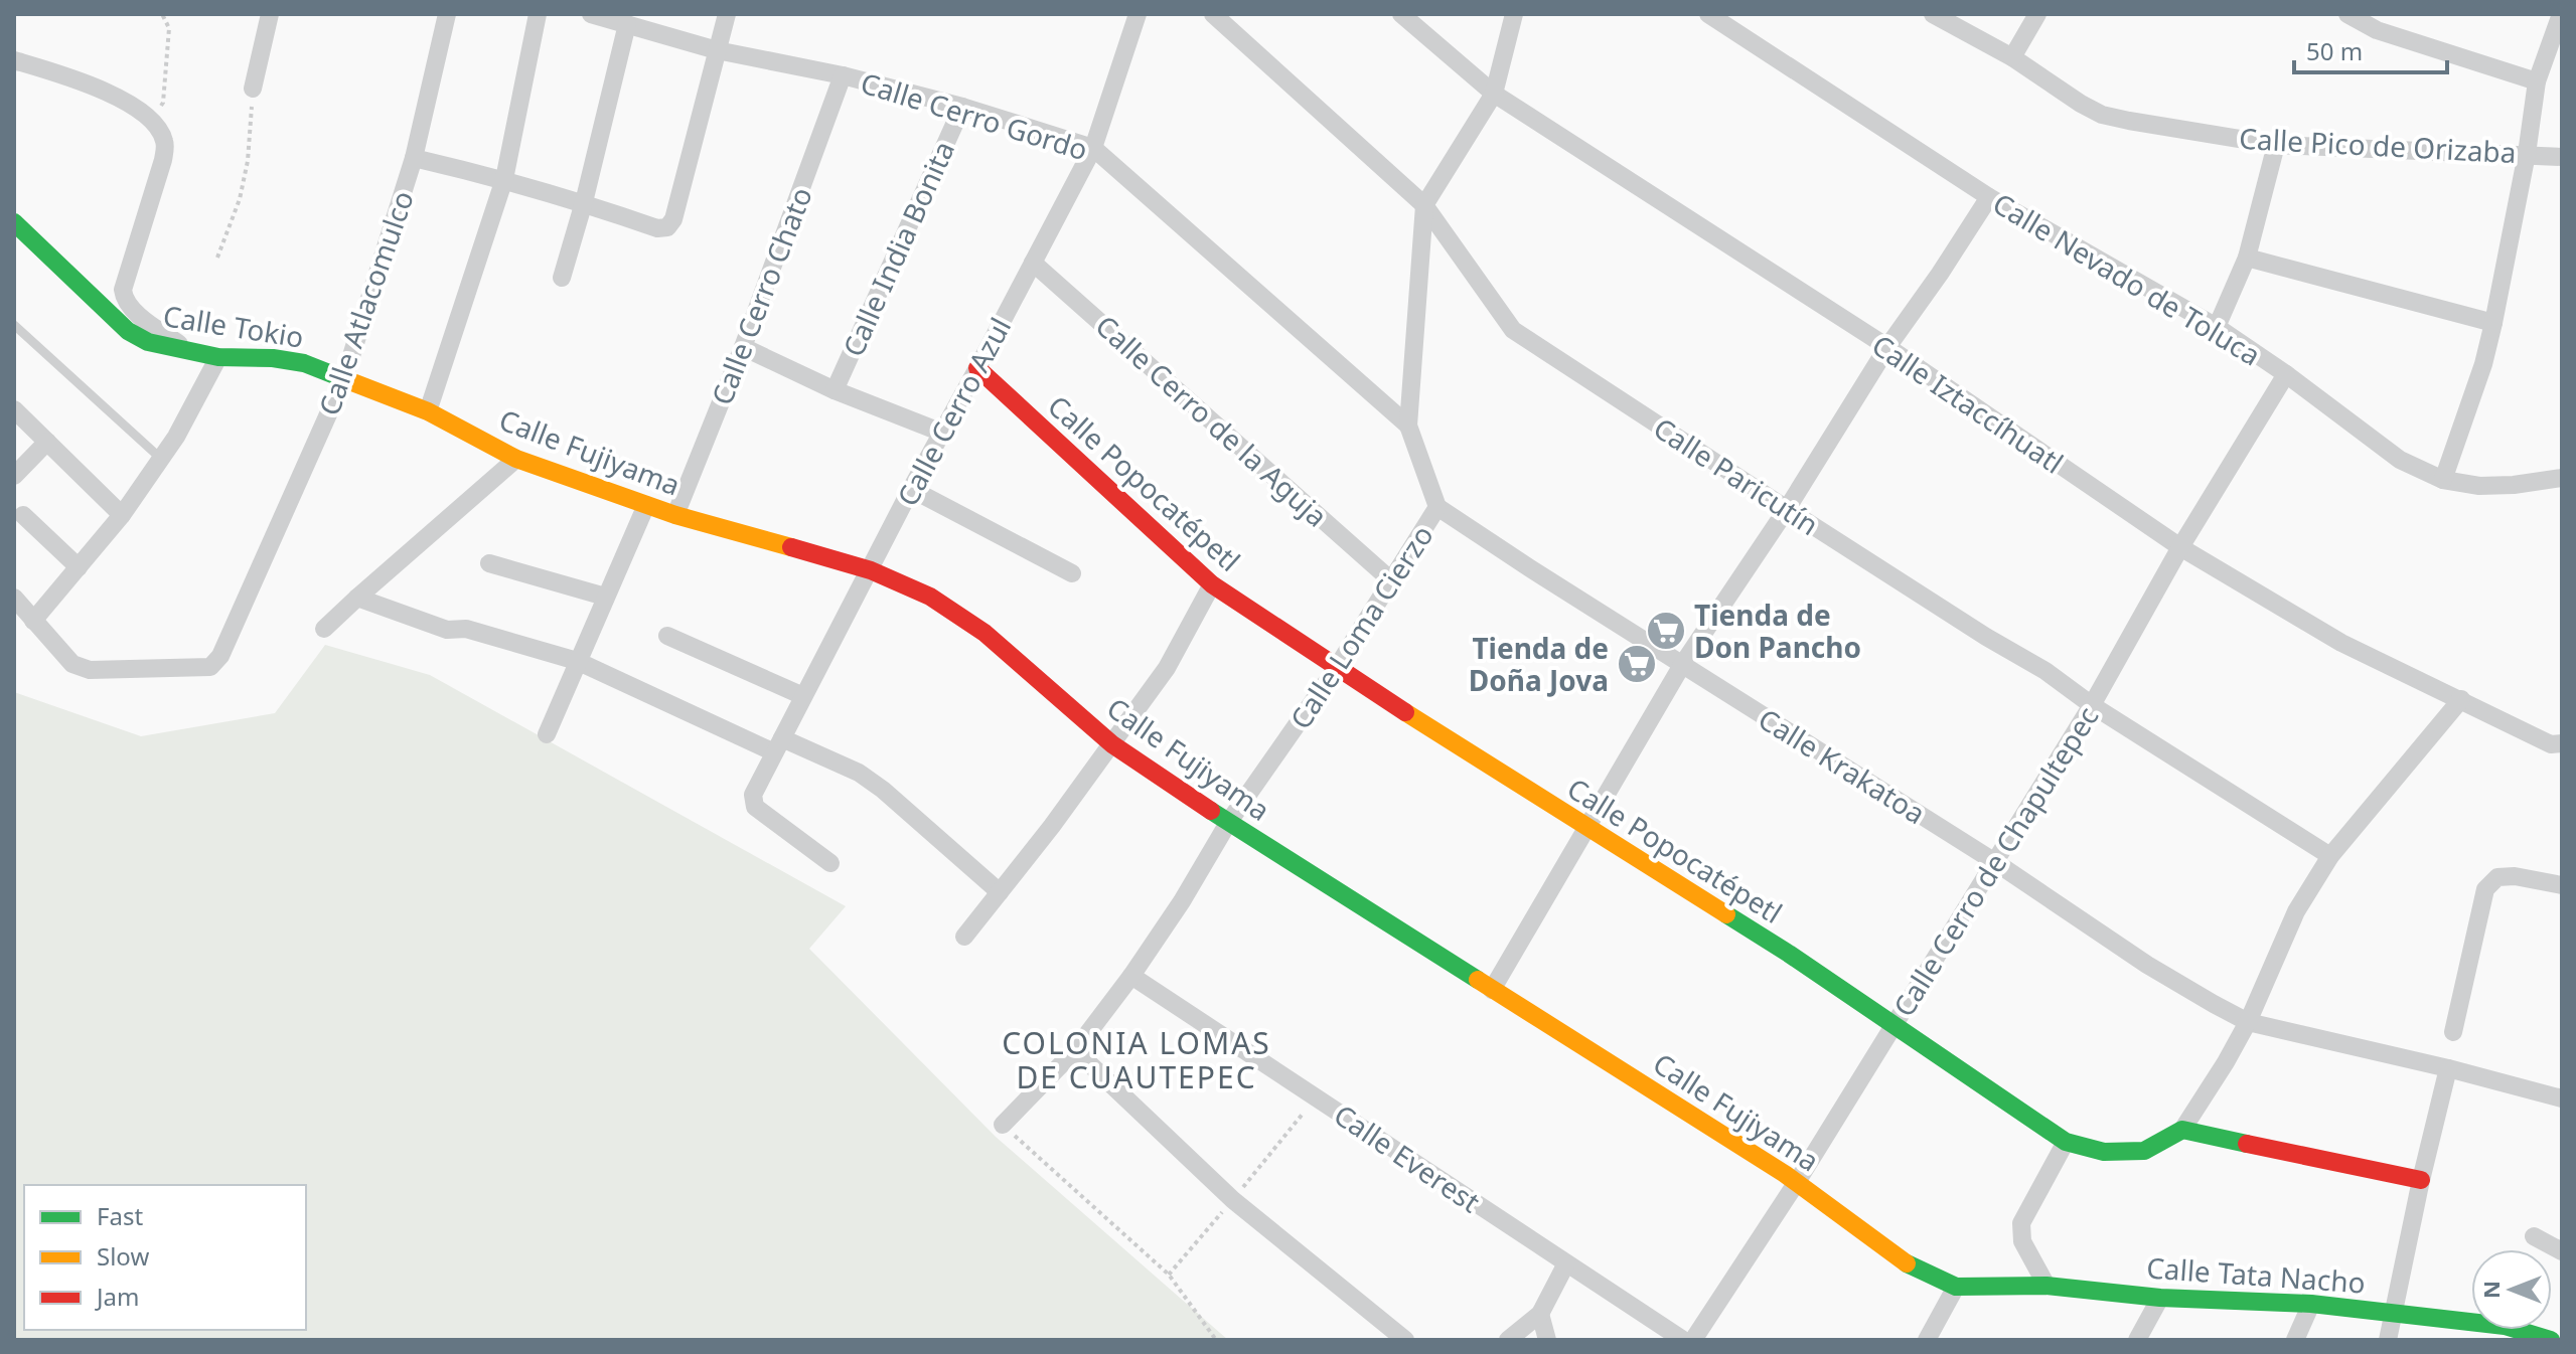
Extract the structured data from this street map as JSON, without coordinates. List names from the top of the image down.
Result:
{
  "streets": {
    "street": [
      "Calle Cerro Gordo",
      "Calle Pico de Orizaba",
      "Calle India Bonita",
      "Calle Nevado de Toluca",
      "Calle Cerro Chato",
      "Calle Atlacomulco",
      "Calle Tokio",
      "Calle Iztaccíhuatl",
      "Calle Cerro Azul",
      "Calle Cerro de la Aguja",
      "Calle Fujiyama",
      "Calle Paricutín",
      "Calle Popocatépetl",
      "Calle Loma Cierzo",
      "Calle Krakatoa",
      "Calle Cerro de Chapultepec",
      "Calle Everest",
      "Calle Tata Nacho"
    ]
  },
  "crossings": [
    ["Calle Cerro Gordo", "Calle India Bonita"],
    ["Calle Cerro Gordo", "Calle Cerro Chato"],
    ["Calle Cerro Gordo", "Calle Cerro Azul"],
    ["Calle Cerro Gordo", "Calle Loma Cierzo"],
    ["Calle Nevado de Toluca", "Calle Cerro de Chapultepec"],
    ["Calle Cerro Chato", "Calle Fujiyama"],
    ["Calle Atlacomulco", "Calle Tokio"],
    ["Calle Atlacomulco", "Calle Fujiyama"],
    ["Calle Tokio", "Calle Fujiyama"],
    ["Calle Iztaccíhuatl", "Calle Loma Cierzo"],
    ["Calle Iztaccíhuatl", "Calle Cerro de Chapultepec"],
    ["Calle Cerro Azul", "Calle Cerro de la Aguja"],
    ["Calle Cerro Azul", "Calle Fujiyama"],
    ["Calle Cerro Azul", "Calle Popocatépetl"],
    ["Calle Cerro de la Aguja", "Calle Loma Cierzo"],
    ["Calle Fujiyama", "Calle Loma Cierzo"],
    ["Calle Fujiyama", "Calle Cerro de Chapultepec"],
    ["Calle Fujiyama", "Calle Tata Nacho"],
    ["Calle Paricutín", "Calle Loma Cierzo"],
    ["Calle Paricutín", "Calle Cerro de Chapultepec"],
    ["Calle Popocatépetl", "Calle Loma Cierzo"],
    ["Calle Popocatépetl", "Calle Cerro de Chapultepec"],
    ["Calle Loma Cierzo", "Calle Krakatoa"],
    ["Calle Loma Cierzo", "Calle Everest"],
    ["Calle Krakatoa", "Calle Cerro de Chapultepec"]
  ],
  "districts": ["COLONIA LOMAS DE CUAUTEPEC"],
  "places": {
    "supermarket": ["Tienda de Don Pancho", "Tienda de Doña Jova"]
  },
  "legend": ["Fast", "Slow", "Jam"],
  "scale_bar": "50 m",
  "north": "left"
}
